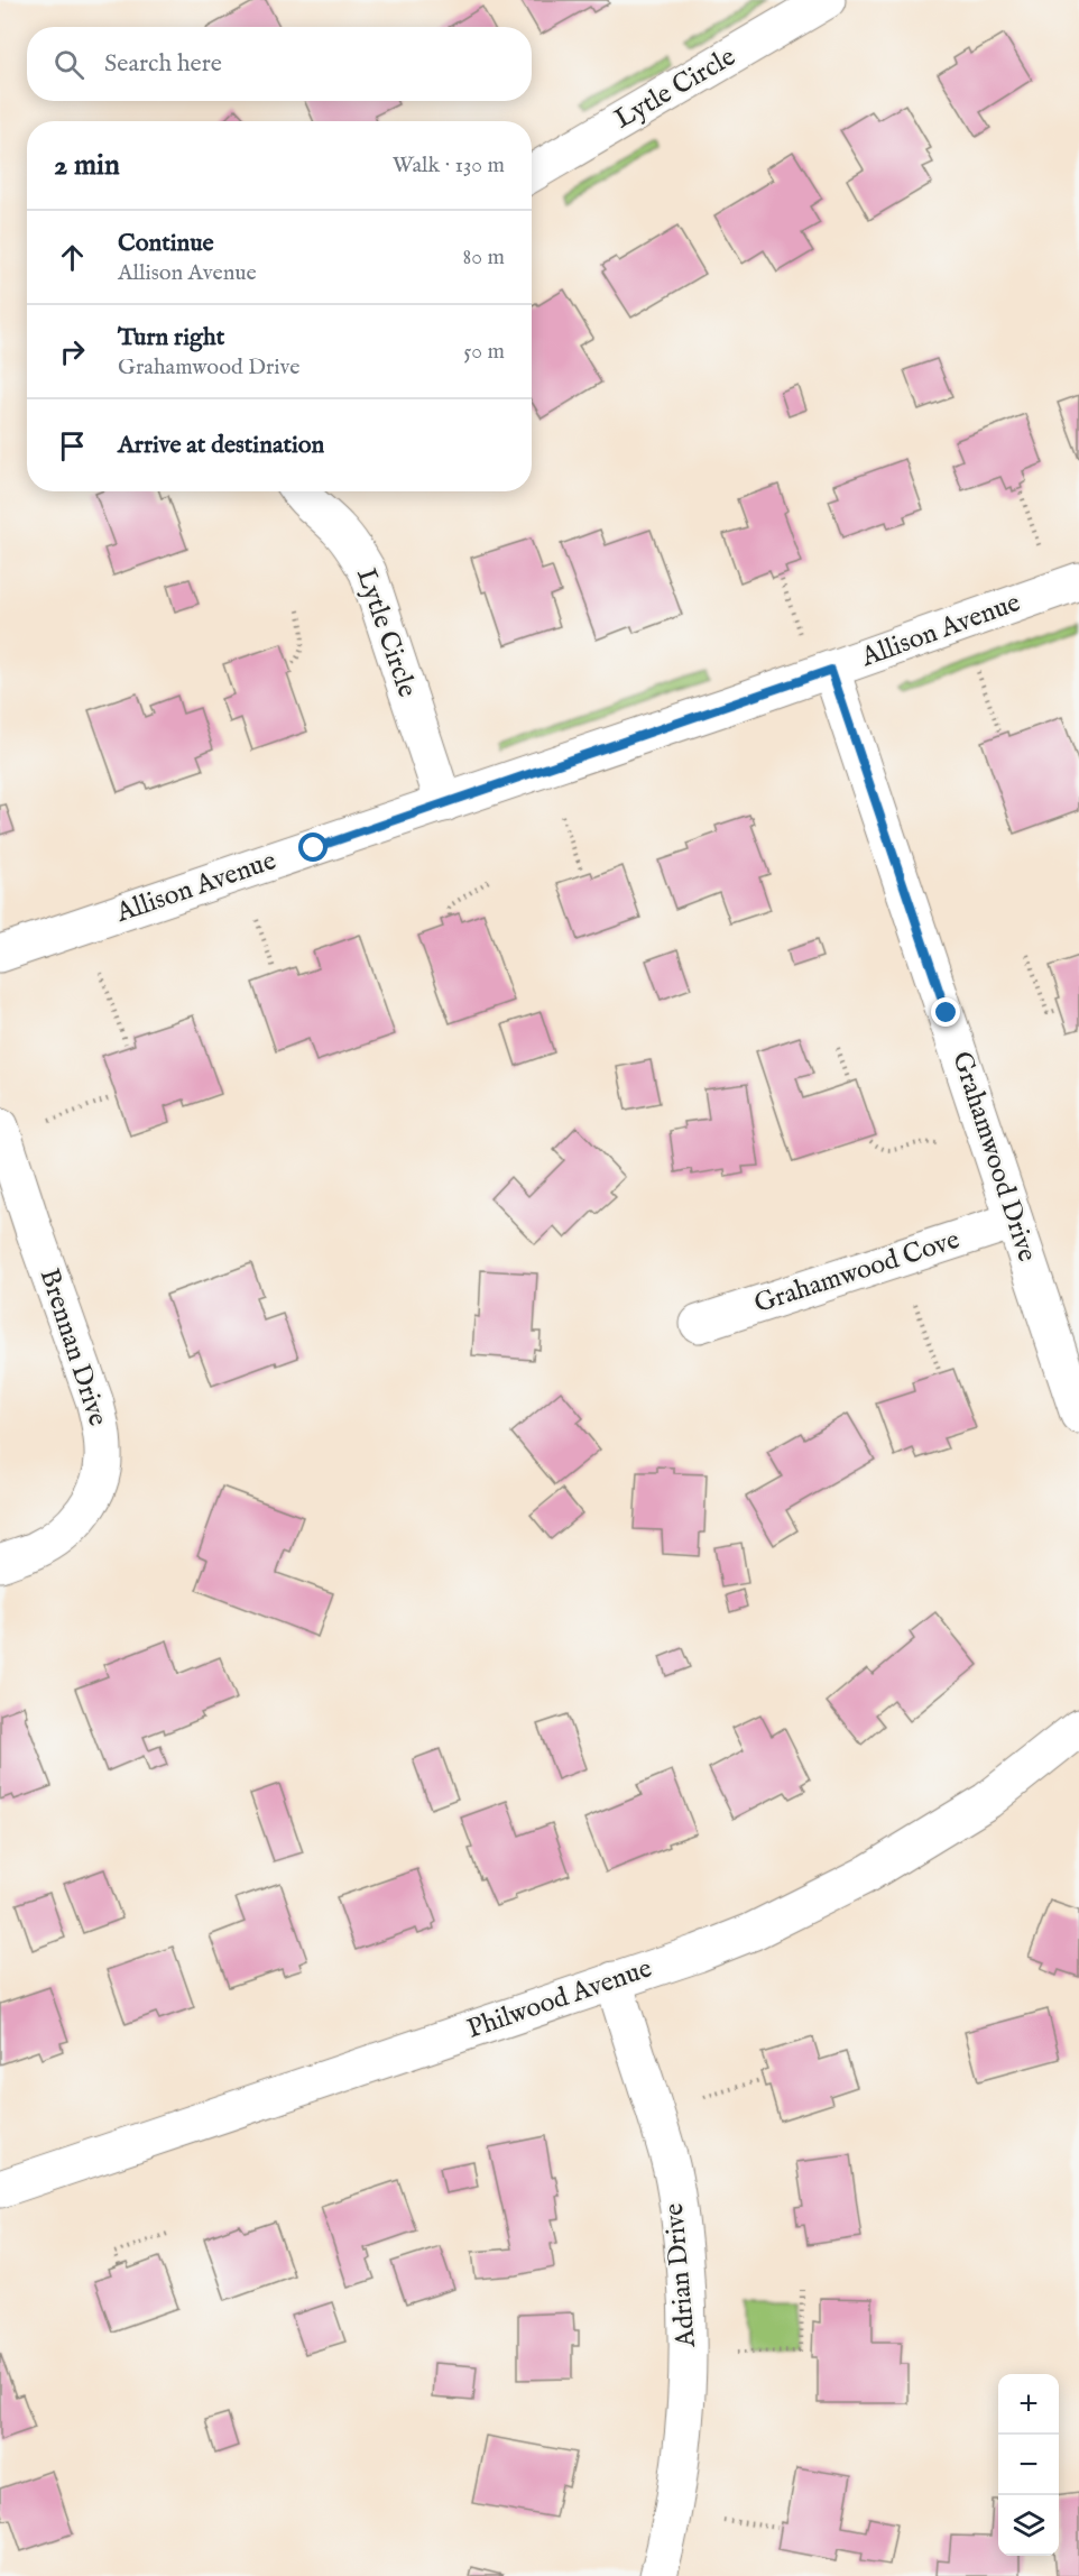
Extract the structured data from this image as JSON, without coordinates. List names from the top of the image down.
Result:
{
  "streets": {
    "street": [
      "Lytle Circle",
      "Allison Avenue",
      "Grahamwood Drive",
      "Grahamwood Cove",
      "Brennan Drive",
      "Philwood Avenue",
      "Adrian Drive"
    ]
  },
  "crossings": [
    ["Lytle Circle", "Allison Avenue"],
    ["Allison Avenue", "Grahamwood Drive"],
    ["Grahamwood Drive", "Grahamwood Cove"],
    ["Philwood Avenue", "Adrian Drive"]
  ],
  "page": {
    "search": "Search here",
    "heading": ["2 min", "Walk · 130 m"],
    "list": [
      ["Continue", "Allison Avenue", "80 m"],
      ["Turn right", "Grahamwood Drive", "50 m"],
      "Arrive at destination"
    ],
    "map_buttons": ["+", "−"]
  }
}
